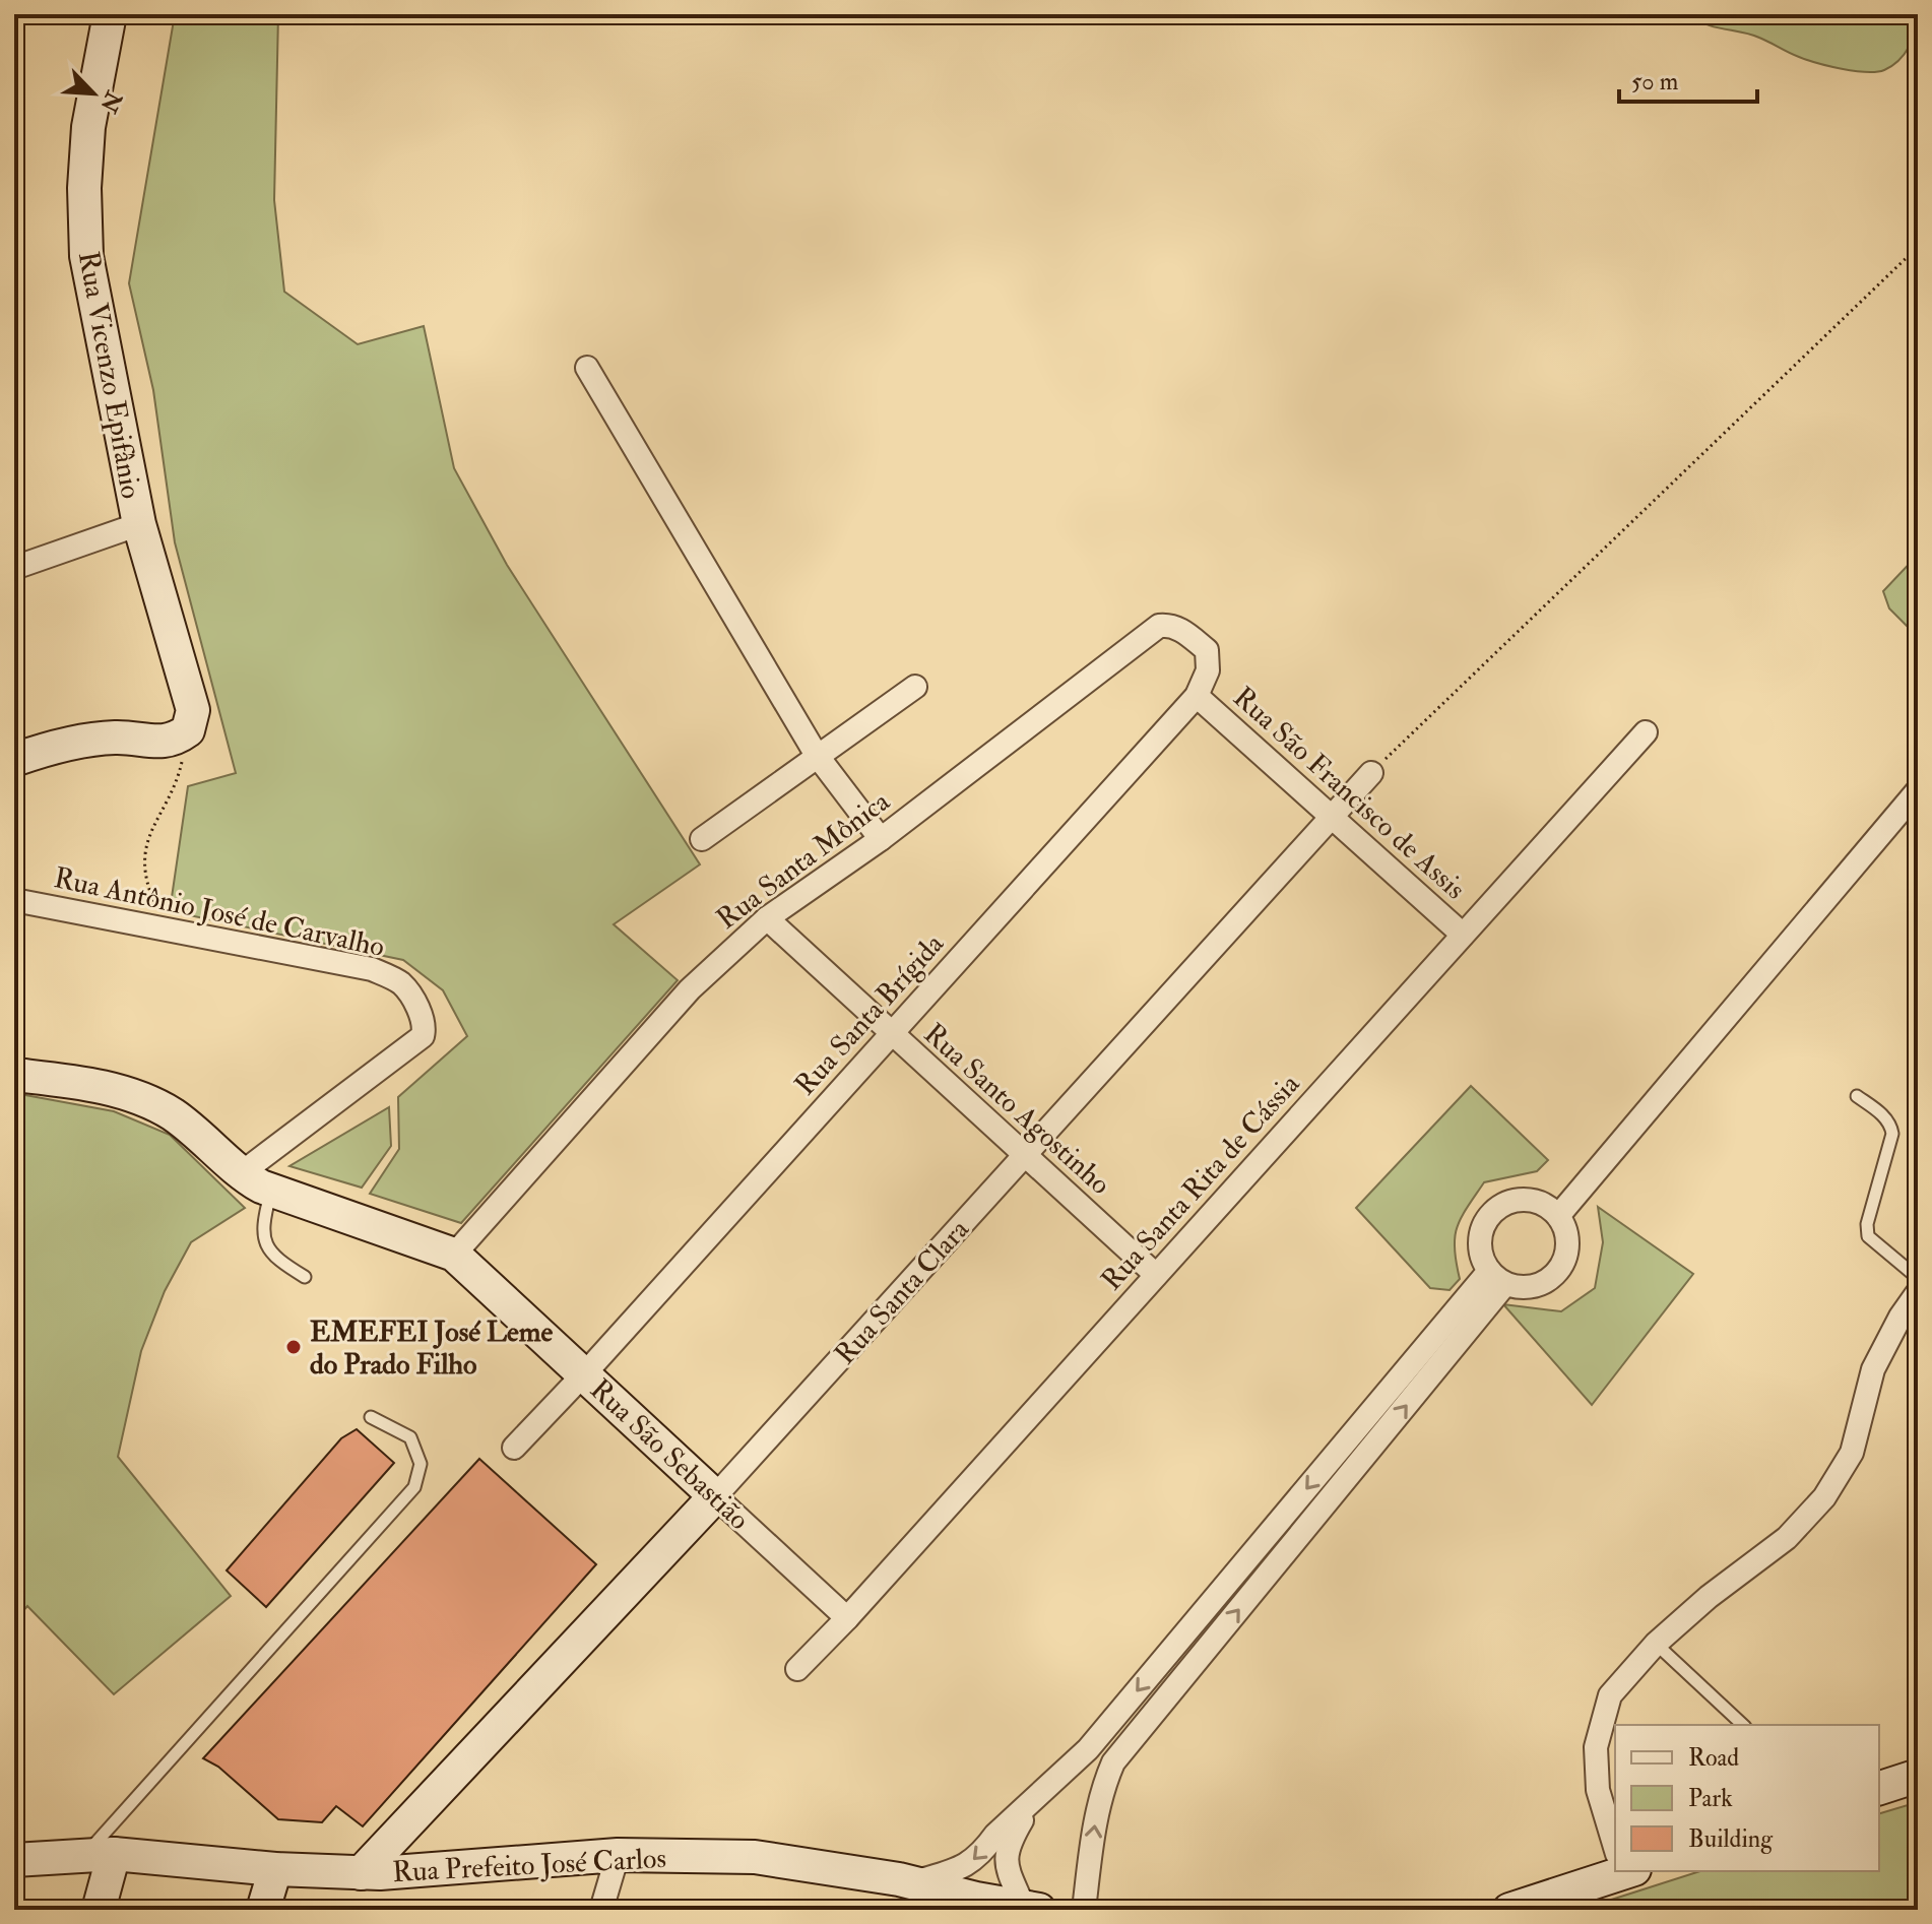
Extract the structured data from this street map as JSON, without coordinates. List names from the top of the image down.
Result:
{
  "streets": {
    "street": [
      "Rua Vicenzo Epifânio",
      "Rua São Francisco de Assis",
      "Rua Santa Mônica",
      "Rua Antônio José de Carvalho",
      "Rua Santa Brígida",
      "Rua Santo Agostinho",
      "Rua Santa Rita de Cássia",
      "Rua Santa Clara",
      "Rua São Sebastião",
      "Rua Prefeito José Carlos"
    ]
  },
  "crossings": [
    ["Rua São Francisco de Assis", "Rua Santa Brígida"],
    ["Rua São Francisco de Assis", "Rua Santa Rita de Cássia"],
    ["Rua São Francisco de Assis", "Rua Santa Clara"],
    ["Rua Santa Mônica", "Rua Santa Brígida"],
    ["Rua Santa Mônica", "Rua Santo Agostinho"],
    ["Rua Santa Mônica", "Rua São Sebastião"],
    ["Rua Antônio José de Carvalho", "Rua São Sebastião"],
    ["Rua Santa Brígida", "Rua Santo Agostinho"],
    ["Rua Santa Brígida", "Rua São Sebastião"],
    ["Rua Santo Agostinho", "Rua Santa Rita de Cássia"],
    ["Rua Santo Agostinho", "Rua Santa Clara"],
    ["Rua Santa Rita de Cássia", "Rua São Sebastião"],
    ["Rua Santa Clara", "Rua São Sebastião"],
    ["Rua Santa Clara", "Rua Prefeito José Carlos"]
  ],
  "places": ["EMEFEI José Leme do Prado Filho"],
  "legend": ["Road", "Park", "Building"],
  "scale_bar": "50 m",
  "north": "bottom right"
}
